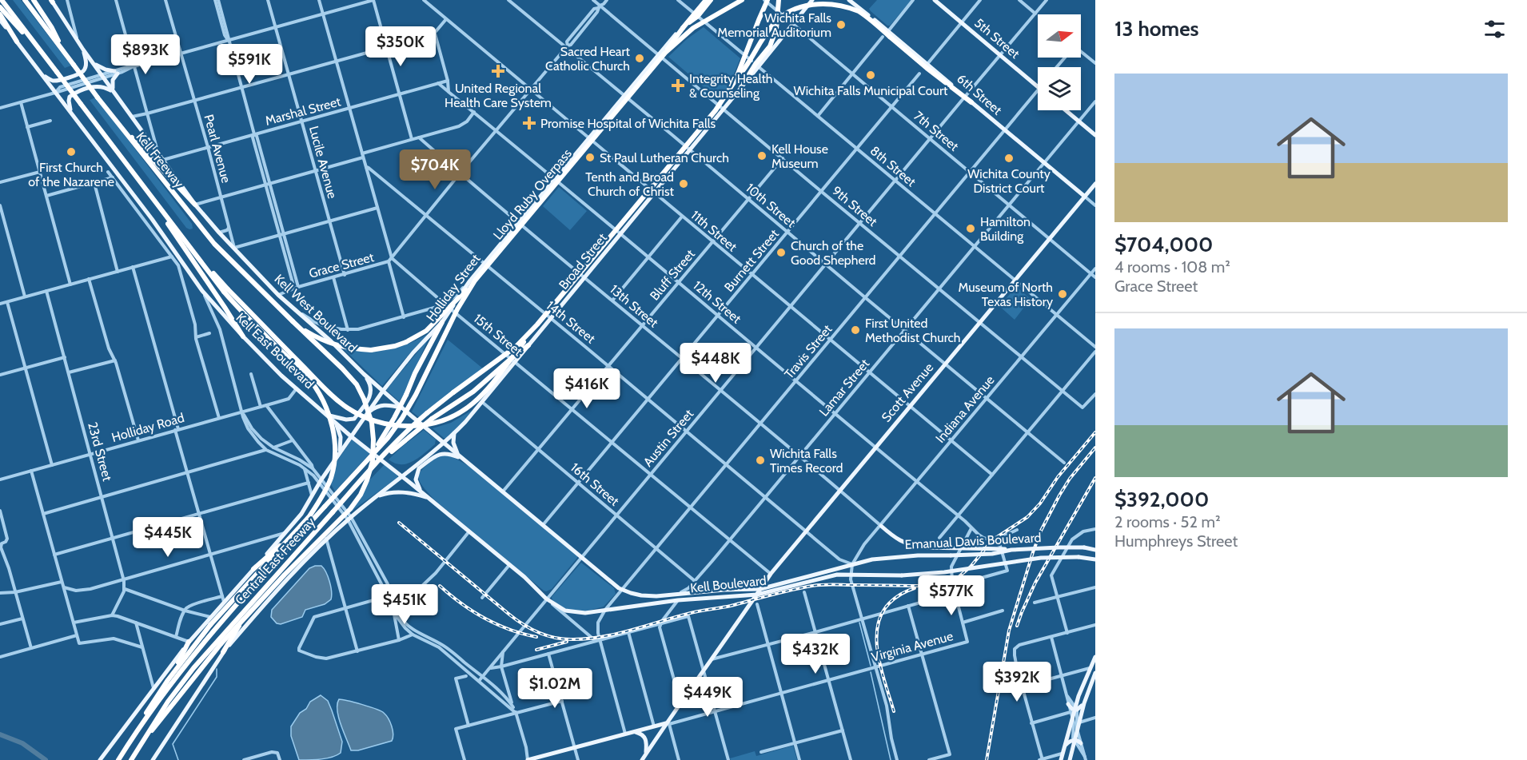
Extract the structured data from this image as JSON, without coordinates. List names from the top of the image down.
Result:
{
  "streets": {
    "highway": ["Kell Freeway", "Lloyd Ruby Overpass", "Central East Freeway"],
    "main road": [
      "5th Street",
      "6th Street",
      "Broad Street",
      "Holliday Street",
      "Kell West Boulevard",
      "Kell East Boulevard",
      "Scott Avenue",
      "Emanual Davis Boulevard",
      "Kell Boulevard"
    ],
    "street": [
      "Marshal Street",
      "7th Street",
      "Pearl Avenue",
      "Lucile Avenue",
      "8th Street",
      "10th Street",
      "9th Street",
      "11th Street",
      "Burnett Street",
      "Grace Street",
      "Bluff Street",
      "12th Street",
      "13th Street",
      "14th Street",
      "15th Street",
      "Travis Street",
      "Lamar Street",
      "Indiana Avenue",
      "Holliday Road",
      "Austin Street",
      "23rd Street",
      "16th Street",
      "Virginia Avenue"
    ]
  },
  "crossings": [
    ["5th Street", "Austin Street"],
    ["6th Street", "Travis Street"],
    ["6th Street", "Lamar Street"],
    ["6th Street", "Scott Avenue"],
    ["6th Street", "Austin Street"],
    ["Marshal Street", "Pearl Avenue"],
    ["Marshal Street", "Lucile Avenue"],
    ["Marshal Street", "12th Street"],
    ["Marshal Street", "Kell West Boulevard"],
    ["7th Street", "Burnett Street"],
    ["7th Street", "Travis Street"],
    ["7th Street", "Lamar Street"],
    ["7th Street", "Scott Avenue"],
    ["7th Street", "Indiana Avenue"],
    ["7th Street", "Austin Street"],
    ["Pearl Avenue", "Kell West Boulevard"],
    ["Lucile Avenue", "Grace Street"],
    ["8th Street", "Burnett Street"],
    ["8th Street", "Travis Street"],
    ["8th Street", "Lamar Street"],
    ["8th Street", "Scott Avenue"],
    ["8th Street", "Indiana Avenue"],
    ["8th Street", "Austin Street"],
    ["Lloyd Ruby Overpass", "Holliday Street"],
    ["Lloyd Ruby Overpass", "Central East Freeway"],
    ["10th Street", "Burnett Street"],
    ["10th Street", "Broad Street"],
    ["10th Street", "Grace Street"],
    ["10th Street", "Bluff Street"],
    ["10th Street", "Holliday Street"],
    ["10th Street", "Travis Street"],
    ["10th Street", "Lamar Street"],
    ["10th Street", "Scott Avenue"],
    ["10th Street", "Indiana Avenue"],
    ["10th Street", "Austin Street"],
    ["9th Street", "Burnett Street"],
    ["9th Street", "Broad Street"],
    ["9th Street", "Grace Street"],
    ["9th Street", "Bluff Street"],
    ["9th Street", "Holliday Street"],
    ["9th Street", "Travis Street"],
    ["9th Street", "Lamar Street"],
    ["9th Street", "Scott Avenue"],
    ["9th Street", "Indiana Avenue"],
    ["9th Street", "Austin Street"],
    ["11th Street", "Burnett Street"],
    ["11th Street", "Broad Street"],
    ["11th Street", "Grace Street"],
    ["11th Street", "Bluff Street"],
    ["11th Street", "Holliday Street"],
    ["11th Street", "Travis Street"],
    ["11th Street", "Lamar Street"],
    ["11th Street", "Scott Avenue"],
    ["11th Street", "Indiana Avenue"],
    ["11th Street", "Austin Street"],
    ["Burnett Street", "12th Street"],
    ["Burnett Street", "13th Street"],
    ["Burnett Street", "Kell West Boulevard"],
    ["Burnett Street", "14th Street"],
    ["Burnett Street", "15th Street"],
    ["Burnett Street", "16th Street"],
    ["Broad Street", "12th Street"],
    ["Broad Street", "13th Street"],
    ["Broad Street", "14th Street"],
    ["Grace Street", "12th Street"],
    ["Grace Street", "13th Street"],
    ["Grace Street", "Kell West Boulevard"],
    ["Grace Street", "14th Street"],
    ["Grace Street", "15th Street"],
    ["Bluff Street", "12th Street"],
    ["Bluff Street", "13th Street"],
    ["Bluff Street", "Kell West Boulevard"],
    ["Bluff Street", "14th Street"],
    ["Bluff Street", "15th Street"],
    ["Bluff Street", "16th Street"],
    ["Holliday Street", "12th Street"],
    ["Holliday Street", "13th Street"],
    ["Holliday Street", "Kell West Boulevard"],
    ["Holliday Street", "14th Street"],
    ["Holliday Street", "15th Street"],
    ["Holliday Street", "Kell East Boulevard"],
    ["Holliday Street", "Central East Freeway"],
    ["12th Street", "Travis Street"],
    ["12th Street", "Lamar Street"],
    ["12th Street", "Scott Avenue"],
    ["12th Street", "Indiana Avenue"],
    ["12th Street", "Austin Street"],
    ["13th Street", "Travis Street"],
    ["13th Street", "Lamar Street"],
    ["13th Street", "Scott Avenue"],
    ["13th Street", "Indiana Avenue"],
    ["13th Street", "Austin Street"],
    ["Kell West Boulevard", "Travis Street"],
    ["Kell West Boulevard", "Austin Street"],
    ["Kell West Boulevard", "Kell Boulevard"],
    ["14th Street", "Travis Street"],
    ["14th Street", "Lamar Street"],
    ["14th Street", "Scott Avenue"],
    ["14th Street", "Indiana Avenue"],
    ["14th Street", "Austin Street"],
    ["14th Street", "Emanual Davis Boulevard"],
    ["14th Street", "Kell Boulevard"],
    ["15th Street", "Travis Street"],
    ["15th Street", "Lamar Street"],
    ["15th Street", "Scott Avenue"],
    ["15th Street", "Austin Street"],
    ["Kell East Boulevard", "Travis Street"],
    ["Kell East Boulevard", "Holliday Road"],
    ["Kell East Boulevard", "Austin Street"],
    ["Kell East Boulevard", "Kell Boulevard"],
    ["Travis Street", "16th Street"],
    ["Travis Street", "Kell Boulevard"],
    ["Lamar Street", "16th Street"],
    ["Lamar Street", "Kell Boulevard"],
    ["Scott Avenue", "Kell Boulevard"],
    ["Scott Avenue", "Virginia Avenue"],
    ["Indiana Avenue", "Emanual Davis Boulevard"],
    ["Indiana Avenue", "Kell Boulevard"],
    ["Holliday Road", "23rd Street"],
    ["Austin Street", "16th Street"],
    ["Emanual Davis Boulevard", "Kell Boulevard"]
  ],
  "places": {
    "other": [
      "Wichita Falls Memorial Auditorium",
      "Sacred Heart Catholic Church",
      "Wichita Falls Municipal Court",
      "First Church of the Nazarene",
      "Kell House Museum",
      "St Paul Lutheran Church",
      "Wichita County District Court",
      "Tenth and Broad Church of Christ",
      "Hamilton Building",
      "Church of the Good Shepherd",
      "Museum of North Texas History",
      "First United Methodist Church",
      "Wichita Falls Times Record"
    ],
    "health": ["United Regional Health Care System", "Integrity Health & Counseling", "Promise Hospital of Wichita Falls"]
  },
  "north": "right",
  "page": {
    "heading": "13 homes",
    "price": [
      "$350K",
      "$893K",
      "$591K",
      "$704K",
      "$448K",
      "$416K",
      "$445K",
      "$577K",
      "$451K",
      "$432K",
      "$392K",
      "$1.02M",
      "$449K"
    ],
    "list": [
      {
        "name": "$704,000",
        "note": "4 rooms · 108 m² · Grace Street"
      },
      {
        "name": "$392,000",
        "note": "2 rooms · 52 m² · Humphreys Street"
      }
    ]
  }
}
